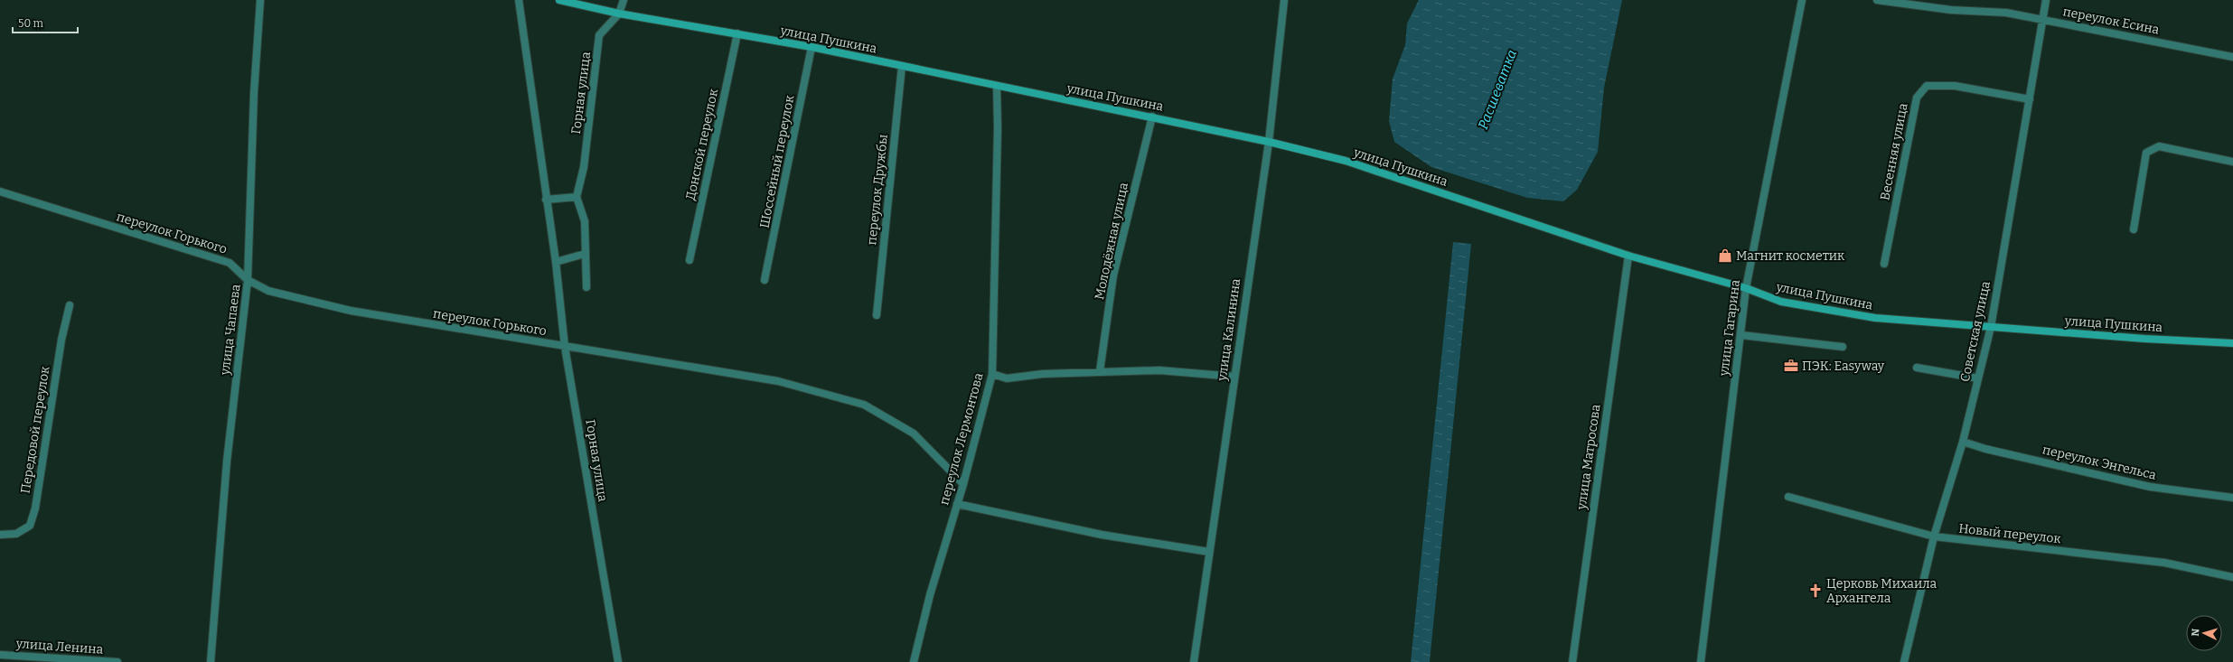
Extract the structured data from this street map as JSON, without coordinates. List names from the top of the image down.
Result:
{
  "streets": {
    "main road": ["улица Пушкина"],
    "street": [
      "переулок Есина",
      "Горная улица",
      "Донской переулок",
      "Весенняя улица",
      "Шоссейный переулок",
      "переулок Дружбы",
      "переулок Горького",
      "Молодёжная улица",
      "улица Гагарина",
      "улица Чапаева",
      "улица Калинина",
      "Советская улица",
      "Передовой переулок",
      "переулок Лермонтова",
      "улица Матросова",
      "переулок Энгельса",
      "Новый переулок",
      "улица Ленина"
    ]
  },
  "crossings": [
    ["переулок Есина", "Советская улица"],
    ["улица Пушкина", "Горная улица"],
    ["улица Пушкина", "Донской переулок"],
    ["улица Пушкина", "Шоссейный переулок"],
    ["улица Пушкина", "переулок Дружбы"],
    ["улица Пушкина", "Молодёжная улица"],
    ["улица Пушкина", "улица Гагарина"],
    ["улица Пушкина", "улица Калинина"],
    ["улица Пушкина", "Советская улица"],
    ["улица Пушкина", "переулок Лермонтова"],
    ["улица Пушкина", "улица Матросова"],
    ["Горная улица", "переулок Горького"],
    ["Весенняя улица", "Советская улица"],
    ["переулок Горького", "улица Чапаева"],
    ["переулок Горького", "переулок Лермонтова"],
    ["Советская улица", "переулок Энгельса"],
    ["Советская улица", "Новый переулок"]
  ],
  "water": ["Расшеватка"],
  "places": {
    "shop": ["Магнит косметик"],
    "office": ["ПЭК: Easyway"],
    "church": ["Церковь Михаила Архангела"]
  },
  "scale_bar": "50 m",
  "north": "left"
}
